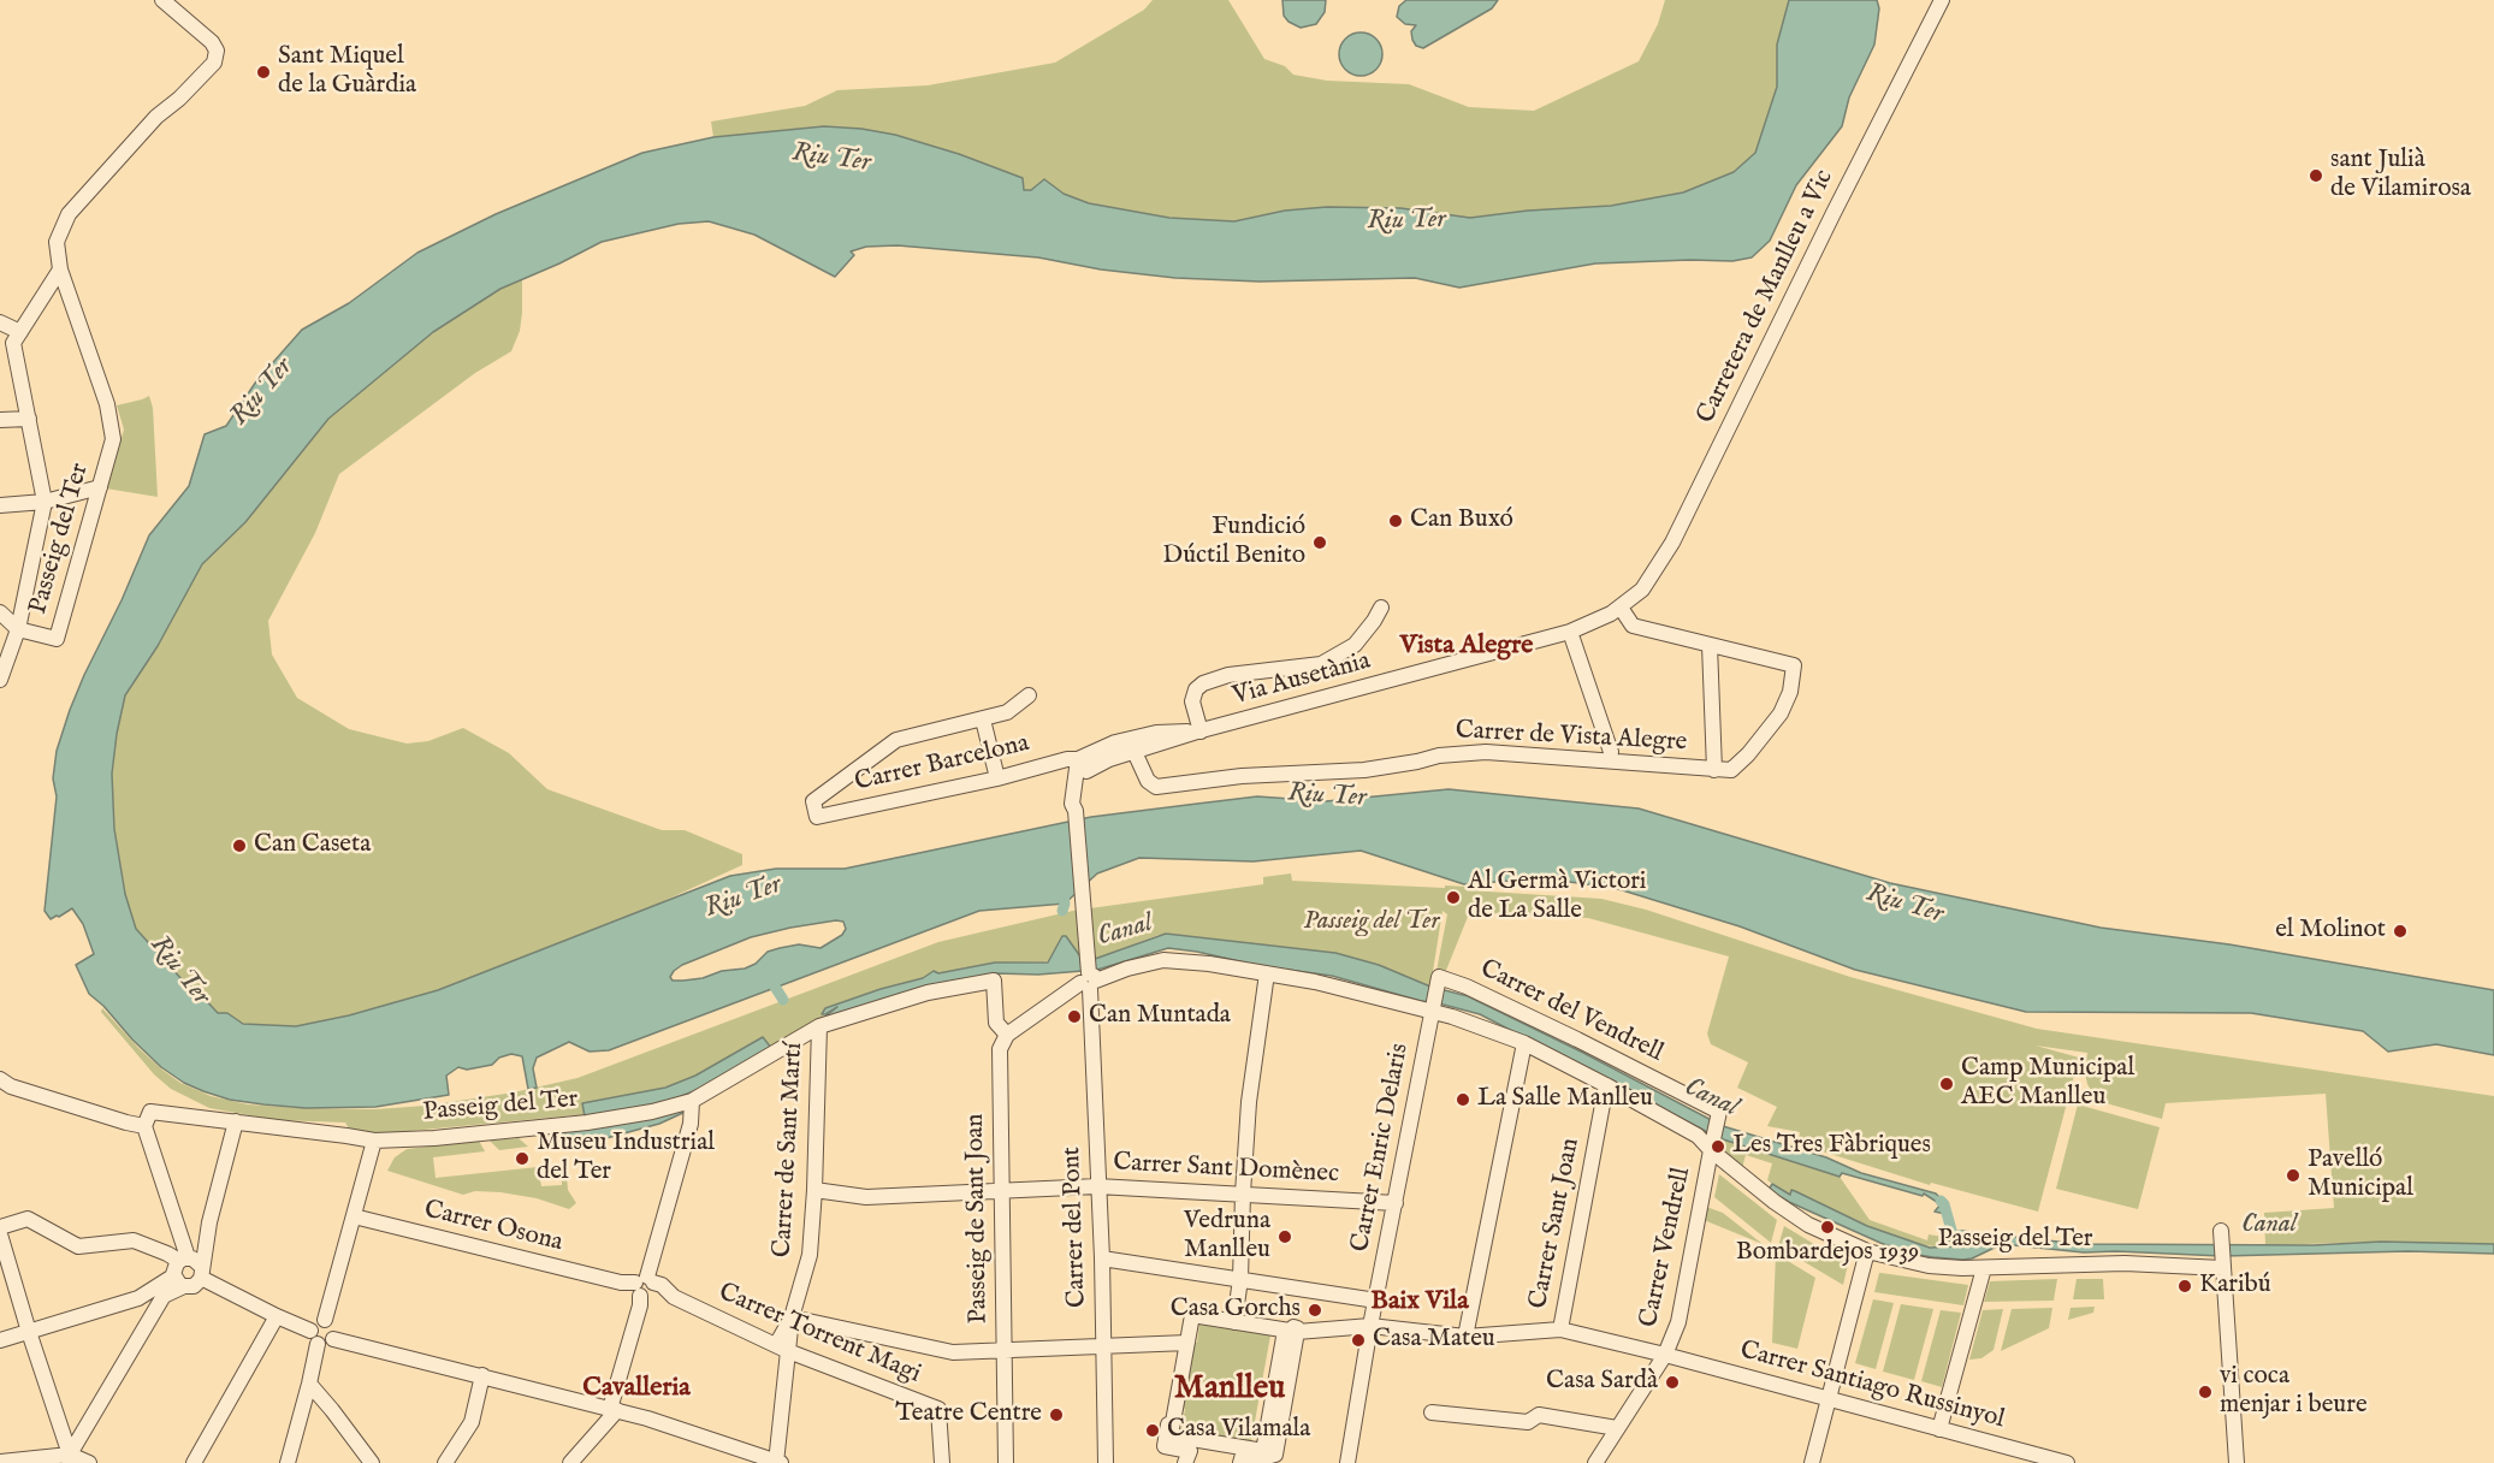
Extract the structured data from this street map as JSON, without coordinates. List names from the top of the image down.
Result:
{
  "streets": {
    "street": [
      "Carretera de Manlleu a Vic",
      "Passeig del Ter",
      "Via Ausetània",
      "Carrer de Vista Alegre",
      "Carrer Barcelona",
      "Carrer del Vendrell",
      "Carrer Enric Delaris",
      "Carrer de Sant Martí",
      "Carrer Sant Domènec",
      "Passeig de Sant Joan",
      "Carrer Sant Joan",
      "Carrer Osona",
      "Carrer del Pont",
      "Carrer Vendrell",
      "Carrer Torrent Magi",
      "Carrer Santiago Russinyol"
    ]
  },
  "crossings": [
    ["Carretera de Manlleu a Vic", "Via Ausetània"],
    ["Passeig del Ter", "Carrer del Vendrell"],
    ["Passeig del Ter", "Carrer Enric Delaris"],
    ["Passeig del Ter", "Carrer de Sant Martí"],
    ["Passeig del Ter", "Passeig de Sant Joan"],
    ["Passeig del Ter", "Carrer Sant Joan"],
    ["Passeig del Ter", "Carrer del Pont"],
    ["Passeig del Ter", "Carrer Vendrell"],
    ["Via Ausetània", "Carrer de Vista Alegre"],
    ["Via Ausetània", "Carrer Barcelona"],
    ["Via Ausetània", "Carrer del Pont"],
    ["Carrer Barcelona", "Carrer del Pont"],
    ["Carrer del Vendrell", "Carrer Enric Delaris"],
    ["Carrer del Vendrell", "Carrer Vendrell"],
    ["Carrer Enric Delaris", "Carrer Sant Domènec"],
    ["Carrer Enric Delaris", "Carrer Santiago Russinyol"],
    ["Carrer de Sant Martí", "Carrer Sant Domènec"],
    ["Carrer de Sant Martí", "Carrer Torrent Magi"],
    ["Carrer Sant Domènec", "Passeig de Sant Joan"],
    ["Carrer Sant Domènec", "Carrer del Pont"],
    ["Carrer Sant Joan", "Carrer Santiago Russinyol"],
    ["Carrer Osona", "Carrer Torrent Magi"],
    ["Carrer Vendrell", "Carrer Santiago Russinyol"]
  ],
  "districts": [
    "Vista Alegre",
    "Baix Vila",
    "Cavalleria",
    "Manlleu"
  ],
  "water": ["Riu Ter", "Canal"],
  "parks": ["Passeig del Ter"],
  "places": [
    "Sant Miquel de la Guàrdia",
    "sant Julià de Vilamirosa",
    "Can Buxó",
    "Fundició Dúctil Benito",
    "Can Caseta",
    "Al Germà Victori de La Salle",
    "el Molinot",
    "Can Muntada",
    "Camp Municipal AEC Manlleu",
    "La Salle Manlleu",
    "Les Tres Fàbriques",
    "Museu Industrial del Ter",
    "Pavelló Municipal",
    "Bombardejos 1939",
    "Vedruna Manlleu",
    "Karibú",
    "Casa Gorchs",
    "Casa Mateu",
    "Casa Sardà",
    "vi coca menjar i beure",
    "Teatre Centre",
    "Casa Vilamala"
  ]
}
